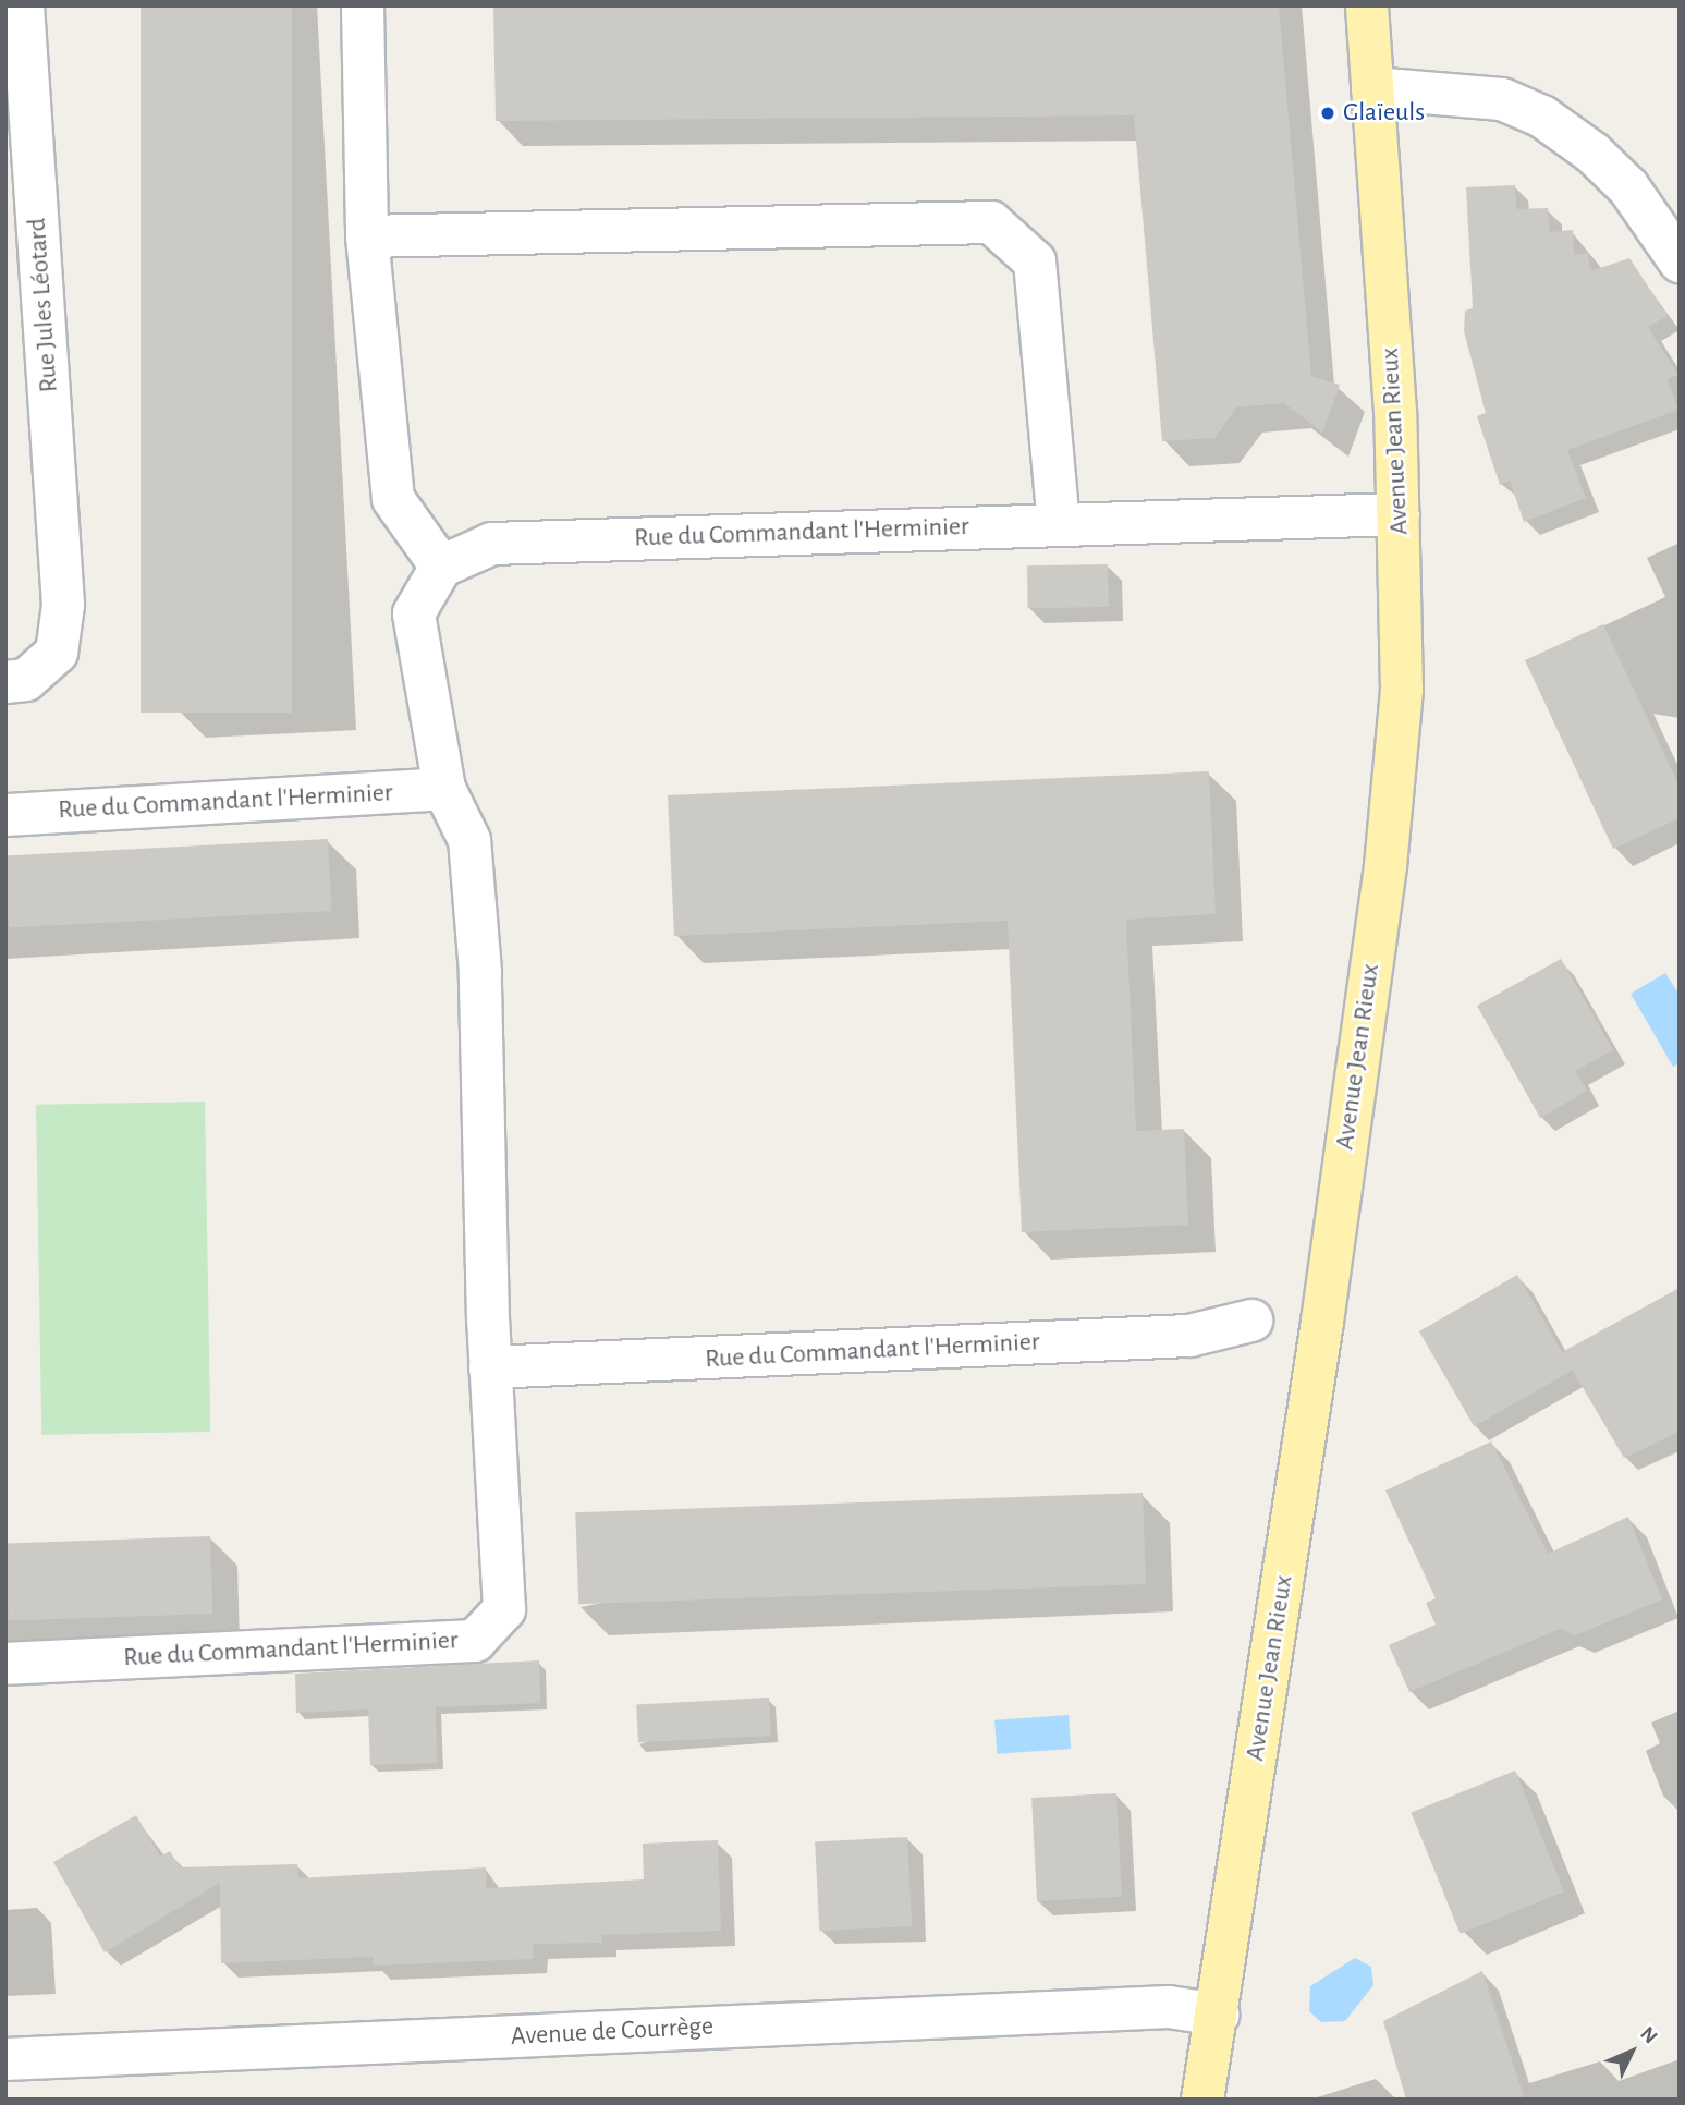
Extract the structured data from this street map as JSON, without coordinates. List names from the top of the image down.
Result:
{
  "streets": {
    "main road": ["Avenue Jean Rieux"],
    "street": ["Rue Jules Léotard", "Rue du Commandant l'Herminier", "Avenue de Courrège"]
  },
  "crossings": [
    ["Avenue Jean Rieux", "Rue du Commandant l'Herminier"],
    ["Avenue Jean Rieux", "Avenue de Courrège"]
  ],
  "places": ["Glaïeuls"],
  "north": "top right"
}
